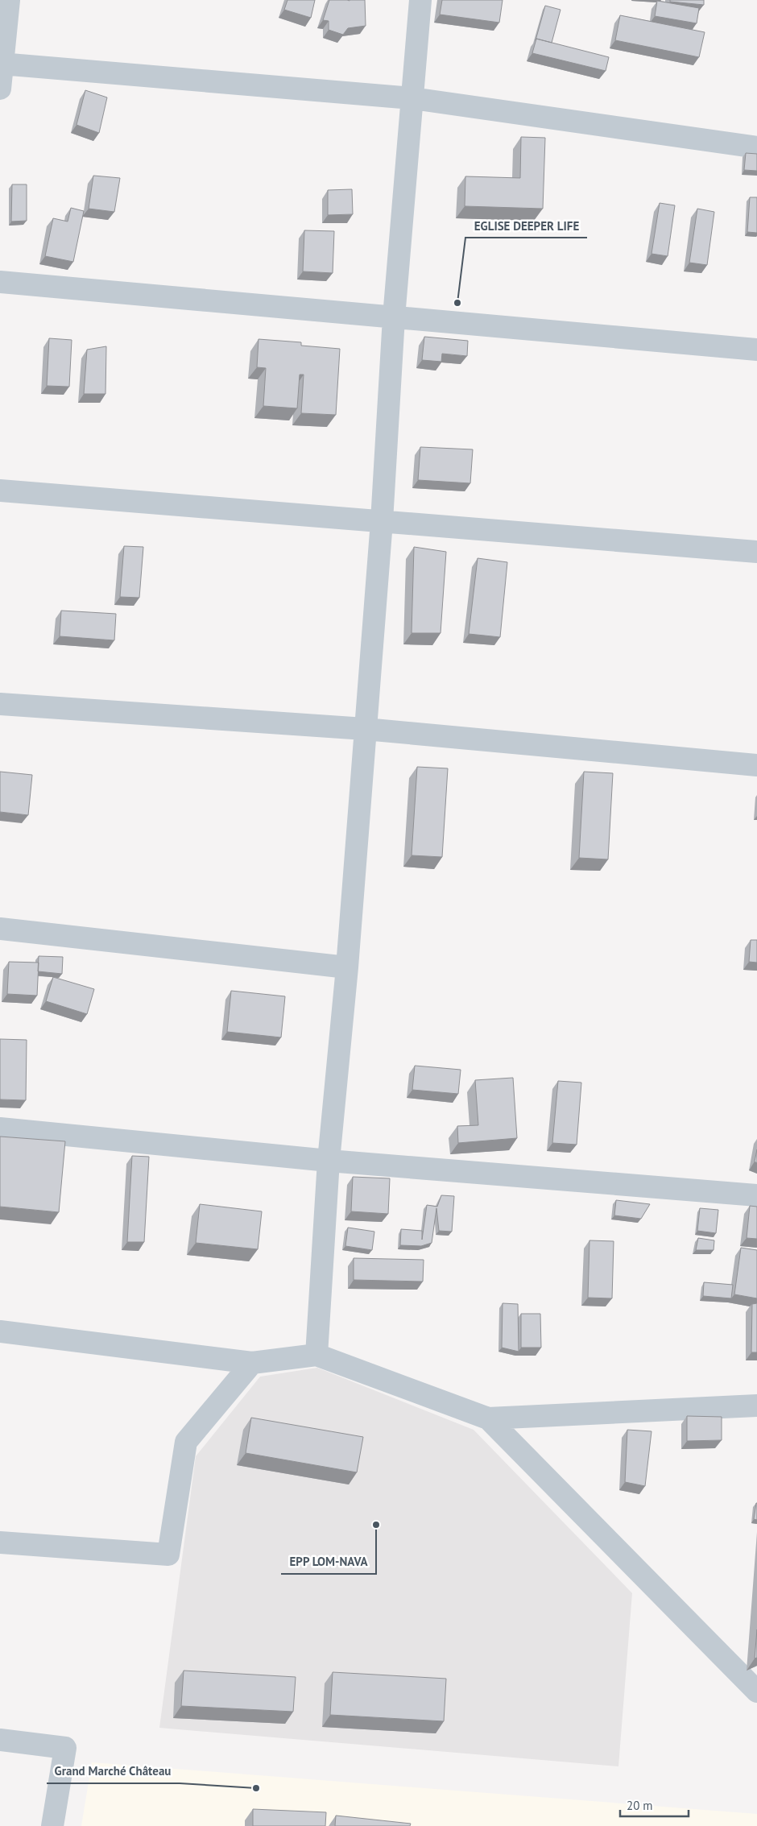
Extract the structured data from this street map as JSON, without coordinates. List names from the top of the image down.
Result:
{
  "places": ["EGLISE DEEPER LIFE", "EPP LOM-NAVA", "Grand Marché Château"],
  "scale_bar": "20 m"
}
